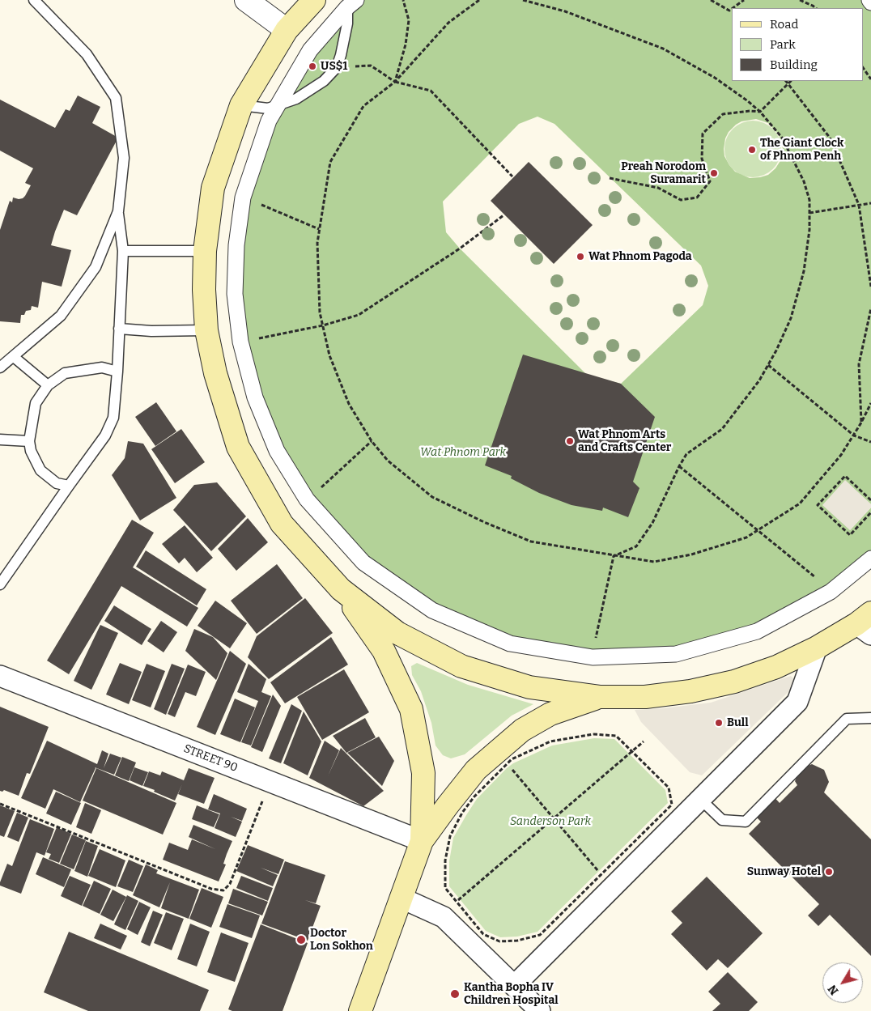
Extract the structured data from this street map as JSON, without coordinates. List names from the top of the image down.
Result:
{
  "streets": {
    "street": ["STREET 90"]
  },
  "parks": ["Wat Phnom Park", "Sanderson Park"],
  "places": [
    "US$1",
    "The Giant Clock of Phnom Penh",
    "Preah Norodom Suramarit",
    "Wat Phnom Pagoda",
    "Wat Phnom Arts and Crafts Center",
    "Bull",
    "Sunway Hotel",
    "Doctor Lon Sokhon",
    "Kantha Bopha IV Children Hospital"
  ],
  "legend": ["Road", "Park", "Building"],
  "north": "bottom left"
}
